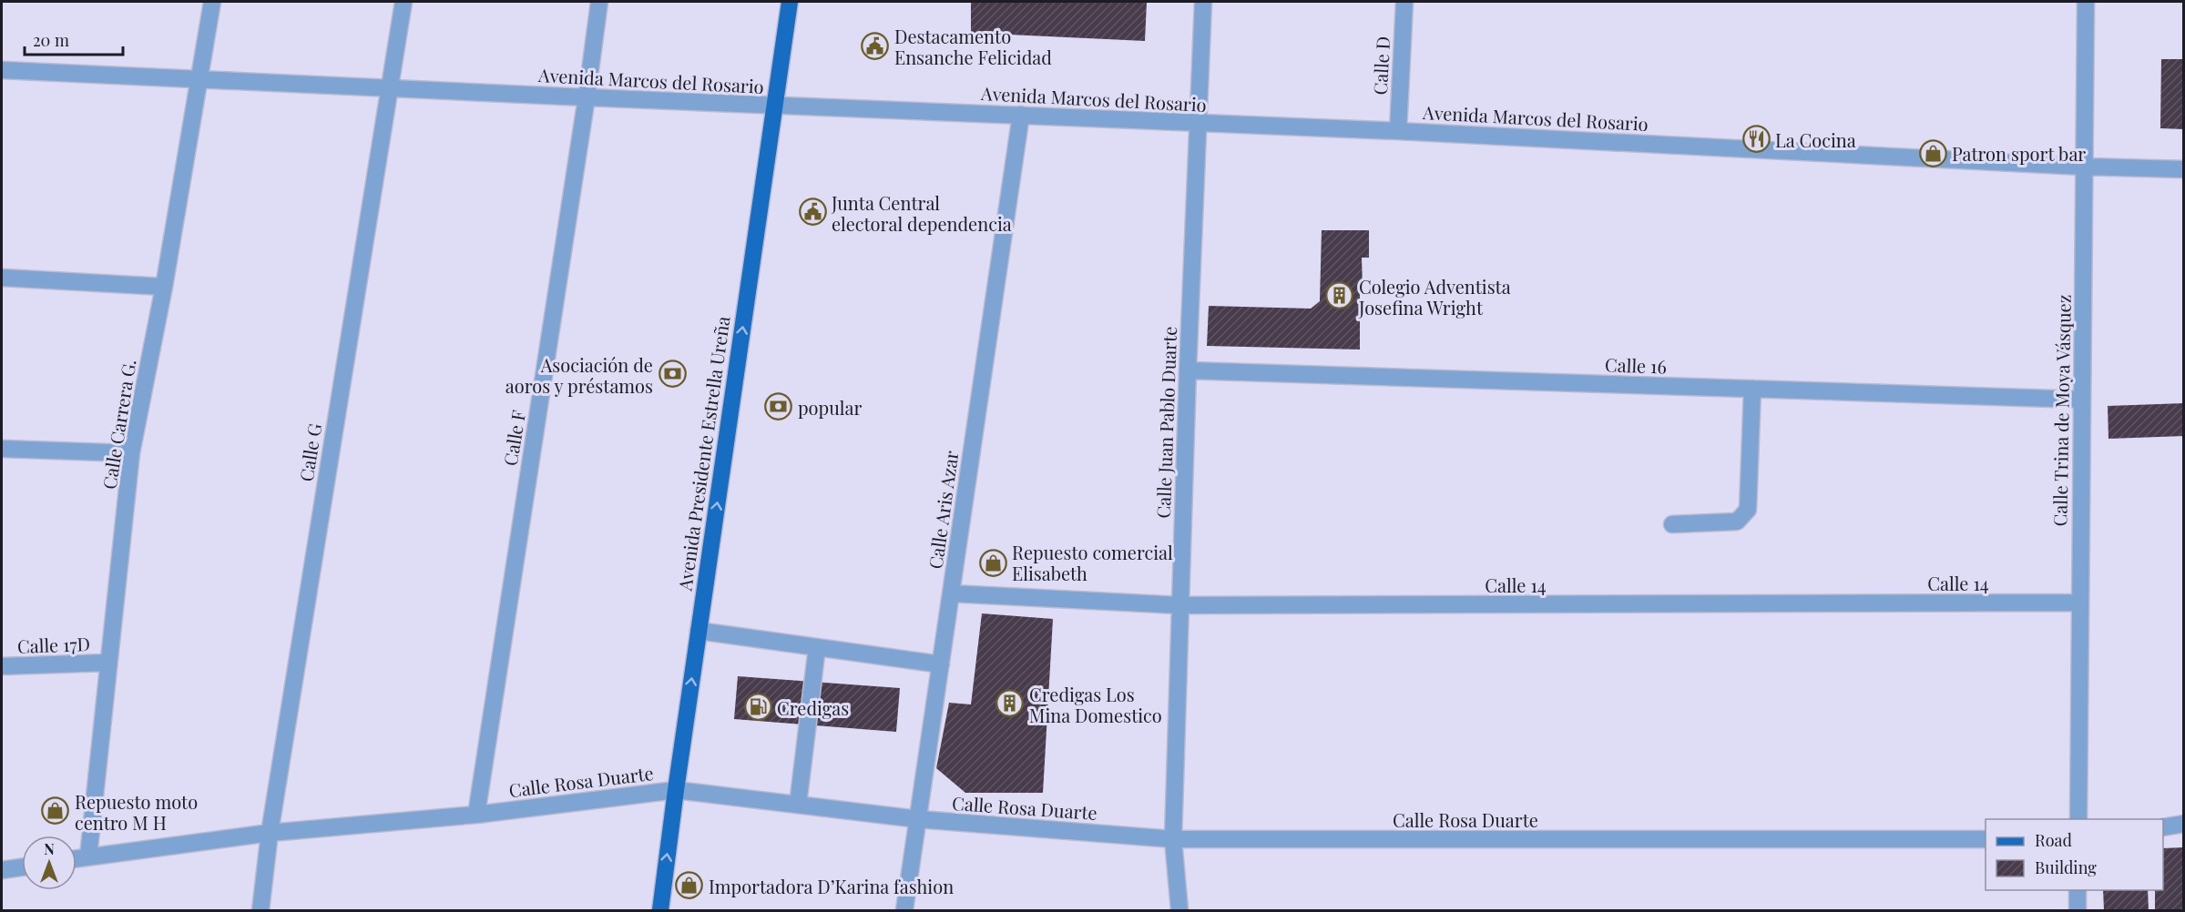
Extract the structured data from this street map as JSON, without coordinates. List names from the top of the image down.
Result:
{
  "streets": {
    "main road": ["Avenida Presidente Estrella Ureña"],
    "street": [
      "Calle D",
      "Avenida Marcos del Rosario",
      "Calle 16",
      "Calle Trina de Moya Vásquez",
      "Calle Juan Pablo Duarte",
      "Calle Carrera G.",
      "Calle F",
      "Calle G",
      "Calle Aris Azar",
      "Calle 14",
      "Calle 17D",
      "Calle Rosa Duarte"
    ]
  },
  "crossings": [
    ["Calle D", "Avenida Marcos del Rosario"],
    ["Avenida Marcos del Rosario", "Calle Trina de Moya Vásquez"],
    ["Avenida Marcos del Rosario", "Calle Juan Pablo Duarte"],
    ["Avenida Marcos del Rosario", "Calle Carrera G."],
    ["Avenida Marcos del Rosario", "Calle F"],
    ["Avenida Marcos del Rosario", "Calle G"],
    ["Avenida Marcos del Rosario", "Avenida Presidente Estrella Ureña"],
    ["Avenida Marcos del Rosario", "Calle Aris Azar"],
    ["Calle 16", "Calle Trina de Moya Vásquez"],
    ["Calle 16", "Calle Juan Pablo Duarte"],
    ["Calle Trina de Moya Vásquez", "Calle 14"],
    ["Calle Juan Pablo Duarte", "Calle 14"],
    ["Calle Juan Pablo Duarte", "Calle Rosa Duarte"],
    ["Calle Carrera G.", "Calle 17D"],
    ["Calle Carrera G.", "Calle Rosa Duarte"],
    ["Calle F", "Calle Rosa Duarte"],
    ["Calle G", "Calle Rosa Duarte"],
    ["Avenida Presidente Estrella Ureña", "Calle Rosa Duarte"],
    ["Calle Aris Azar", "Calle 14"],
    ["Calle Aris Azar", "Calle Rosa Duarte"]
  ],
  "one_way": ["Avenida Presidente Estrella Ureña"],
  "places": {
    "public building": ["Destacamento Ensanche Felicidad", "Junta Central electoral dependencia"],
    "restaurant": ["La Cocina"],
    "shop": [
      "Patron sport bar",
      "Repuesto comercial Elisabeth",
      "Repuesto moto centro M H",
      "Importadora D’Karina fashion"
    ],
    "building": ["Colegio Adventista Josefina Wright", "Credigas Los Mina Domestico"],
    "bank": ["Asociación de aoros y préstamos", "popular"],
    "fuel station": ["Credigas"]
  },
  "legend": ["Road", "Building"],
  "scale_bar": "20 m",
  "north": "top"
}
